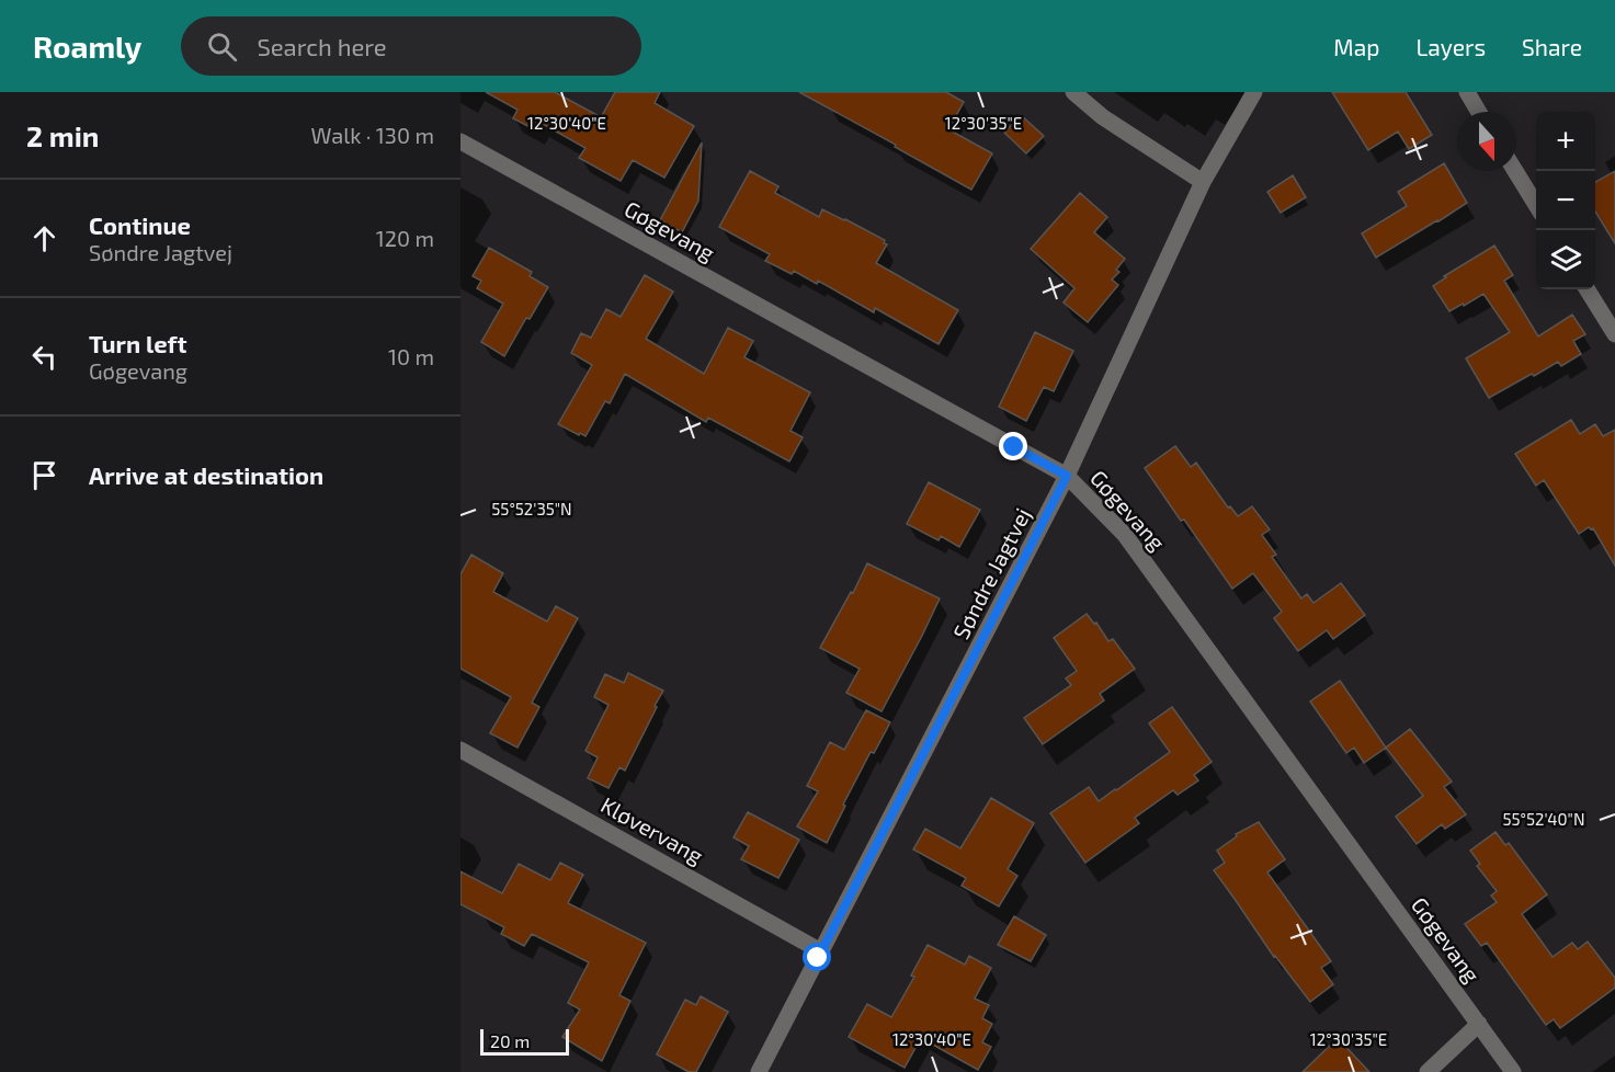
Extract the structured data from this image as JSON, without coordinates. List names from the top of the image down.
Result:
{
  "streets": {
    "street": ["Gøgevang", "Søndre Jagtvej", "Kløvervang"]
  },
  "crossings": [
    ["Gøgevang", "Søndre Jagtvej"],
    ["Søndre Jagtvej", "Kløvervang"]
  ],
  "scale_bar": "20 m",
  "north": "bottom",
  "page": {
    "header": "Roamly",
    "search": "Search here",
    "nav": ["Map", "Layers", "Share"],
    "heading": ["2 min", "Walk · 130 m"],
    "map_buttons": ["+", "−"],
    "list": [
      ["Continue", "Søndre Jagtvej", "120 m"],
      ["Turn left", "Gøgevang", "10 m"],
      "Arrive at destination"
    ],
    "scale": "20 m"
  },
  "coordinates": [
    "12°30'40\"E",
    "12°30'35\"E",
    "55°52'35\"N",
    "55°52'40\"N"
  ]
}
